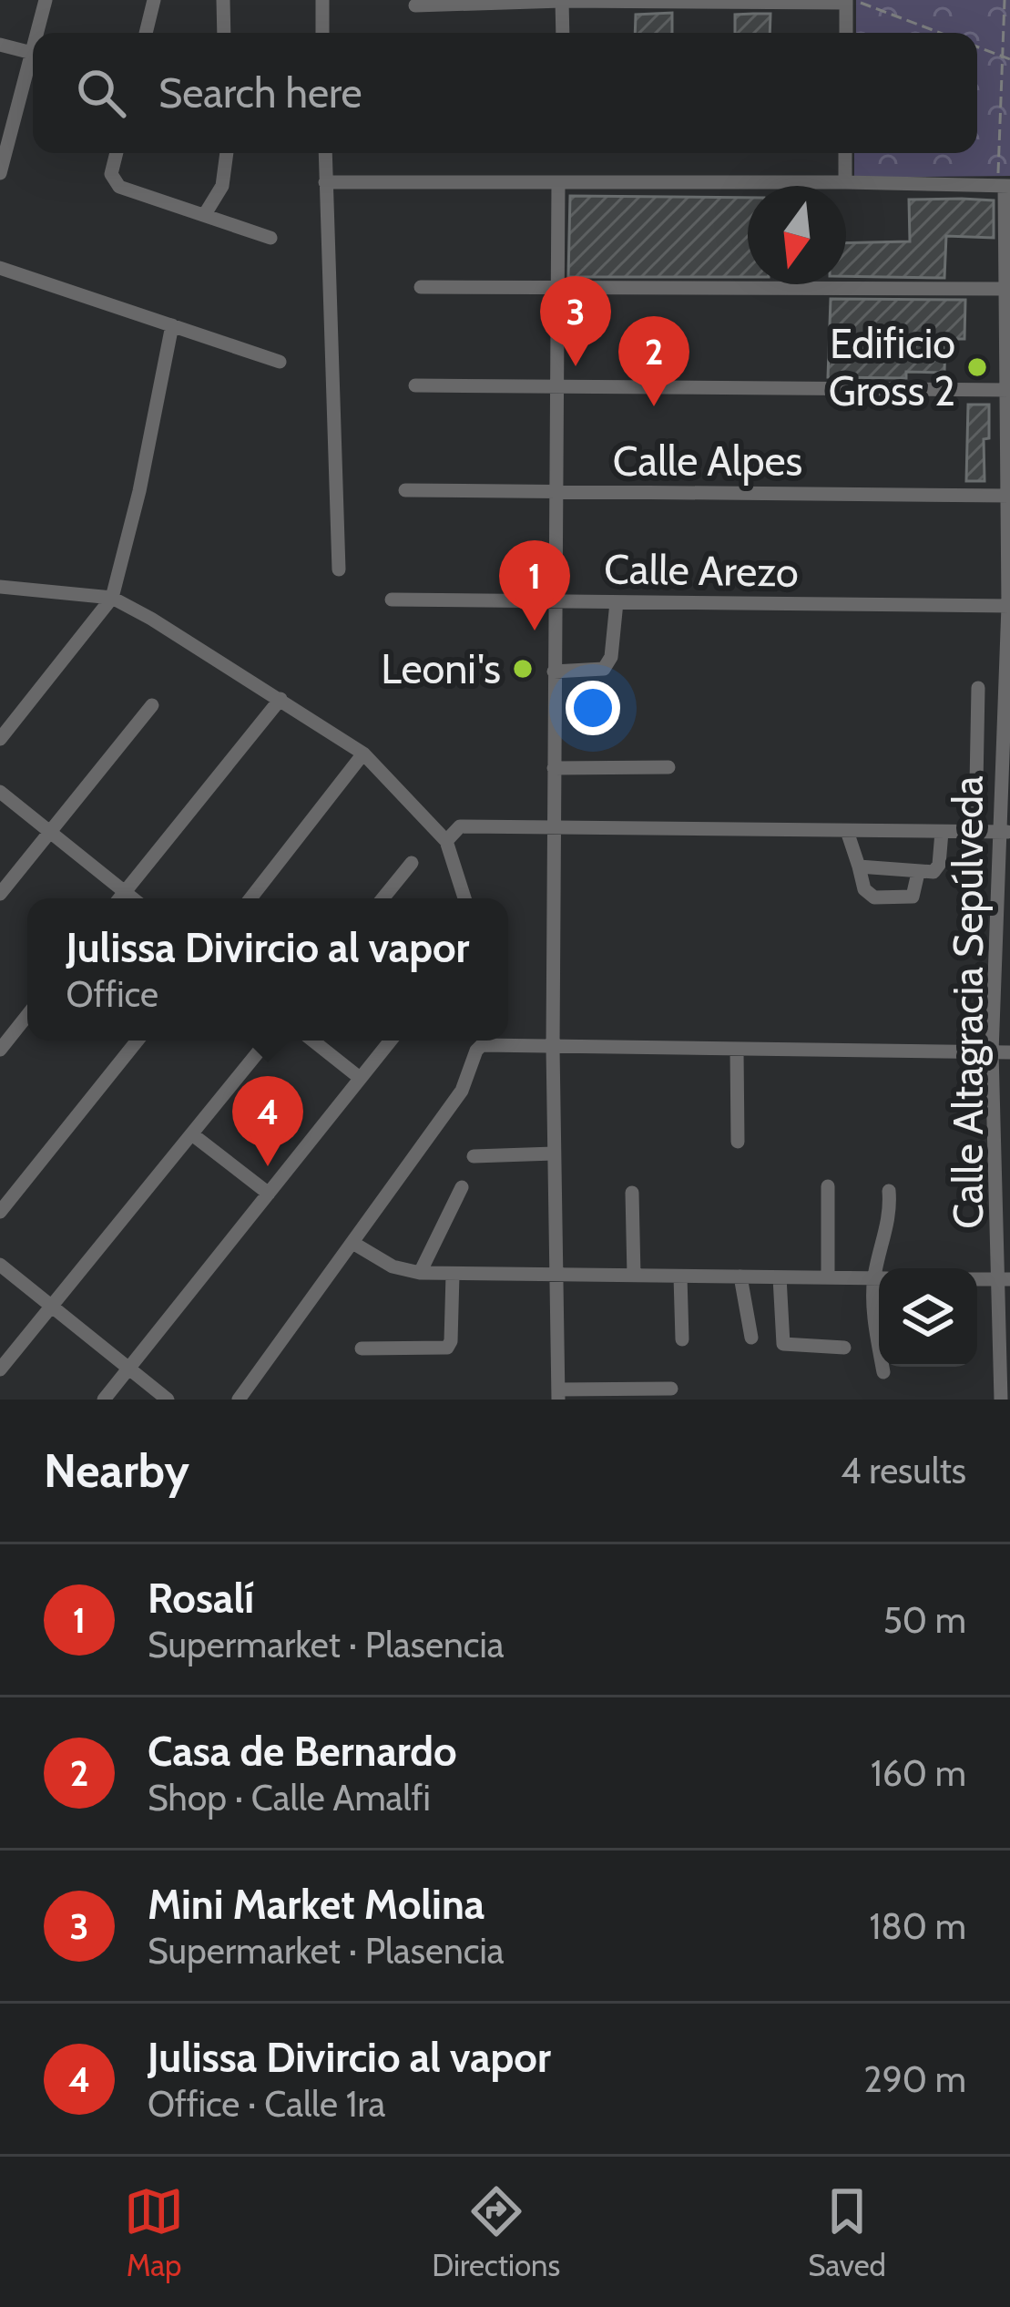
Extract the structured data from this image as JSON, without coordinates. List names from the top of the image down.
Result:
{
  "streets": {
    "street": ["Calle Alpes", "Calle Arezo", "Calle Altagracia Sepúlveda"]
  },
  "crossings": [
    ["Calle Alpes", "Calle Altagracia Sepúlveda"],
    ["Calle Arezo", "Calle Altagracia Sepúlveda"]
  ],
  "places": ["Edificio Gross 2", "Leoni's"],
  "north": "bottom",
  "page": {
    "search": "Search here",
    "pins": [
      "3",
      "2",
      "1",
      "4"
    ],
    "popup": ["Julissa Divircio al vapor", "Office"],
    "heading": ["Nearby", "4 results"],
    "list": [
      {
        "mark": "1",
        "name": "Rosalí",
        "note": "Supermarket · Plasencia",
        "value": "50 m"
      },
      {
        "mark": "2",
        "name": "Casa de Bernardo",
        "note": "Shop · Calle Amalfi",
        "value": "160 m"
      },
      {
        "mark": "3",
        "name": "Mini Market Molina",
        "note": "Supermarket · Plasencia",
        "value": "180 m"
      },
      {
        "mark": "4",
        "name": "Julissa Divircio al vapor",
        "note": "Office · Calle 1ra",
        "value": "290 m"
      }
    ],
    "nav": ["Map", "Directions", "Saved"]
  }
}
